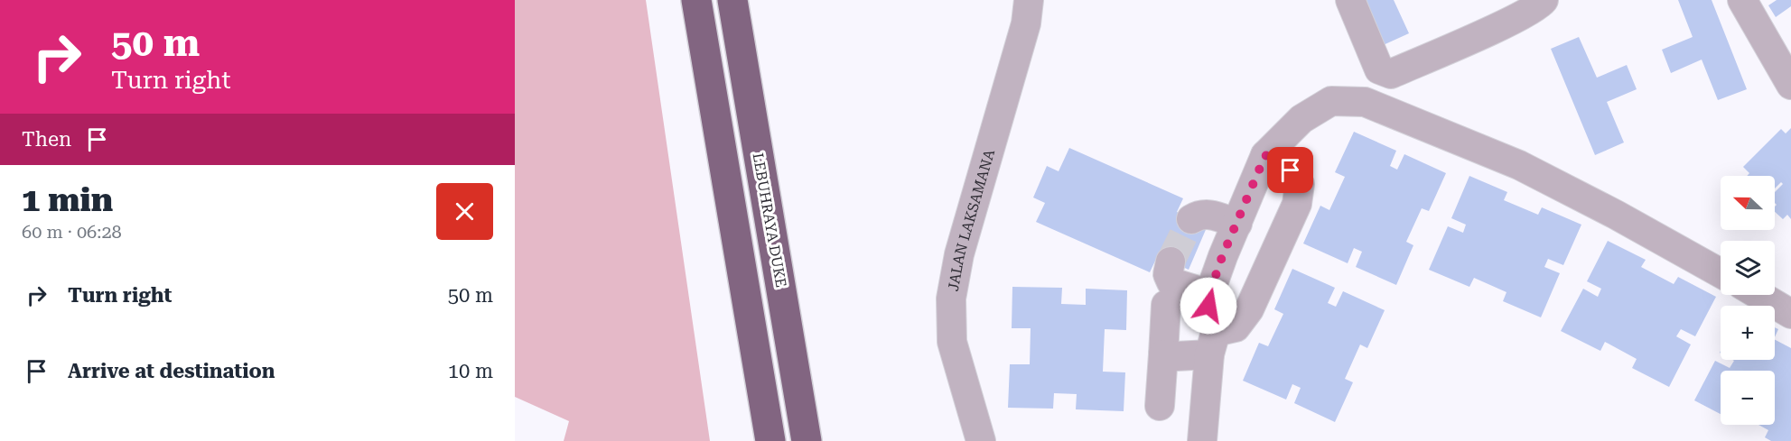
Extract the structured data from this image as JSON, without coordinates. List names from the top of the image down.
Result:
{
  "streets": {
    "highway": ["LEBUHRAYA DUKE"],
    "street": ["JALAN LAKSAMANA"]
  },
  "north": "left",
  "page": {
    "turn": ["50 m", "Turn right"],
    "then": "Then",
    "heading": ["1 min", "60 m · 06:28"],
    "map_buttons": ["+", "−"],
    "list": [
      {
        "name": "Turn right",
        "value": "50 m"
      },
      {
        "name": "Arrive at destination",
        "value": "10 m"
      }
    ]
  }
}
